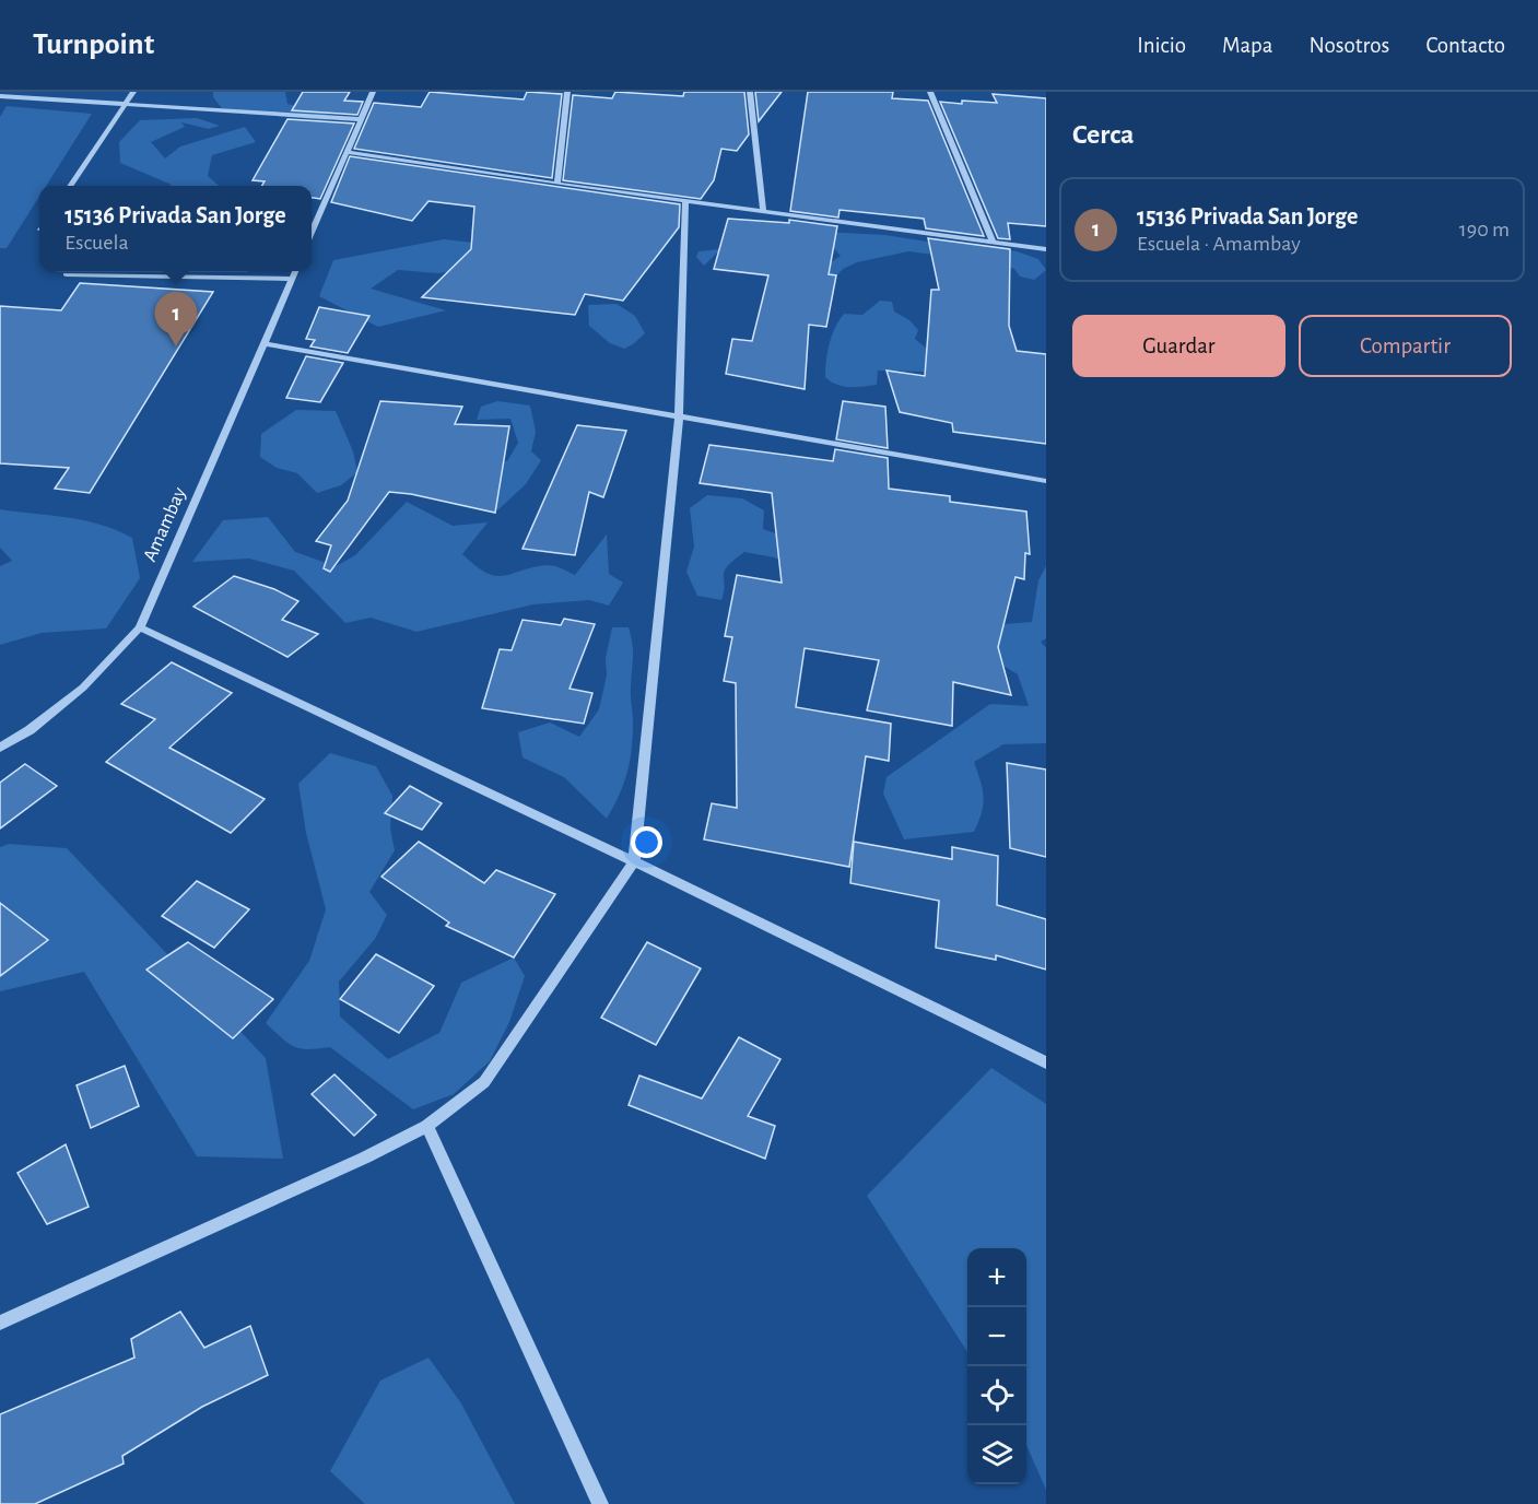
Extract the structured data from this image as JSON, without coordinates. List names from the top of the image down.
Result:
{
  "streets": {
    "street": ["Amambay"]
  },
  "page": {
    "header": "Turnpoint",
    "nav": [
      "Inicio",
      "Mapa",
      "Nosotros",
      "Contacto"
    ],
    "heading": "Cerca",
    "list": [
      {
        "mark": "1",
        "name": "15136 Privada San Jorge",
        "note": "Escuela · Amambay",
        "value": "190 m"
      }
    ],
    "popup": ["15136 Privada San Jorge", "Escuela"],
    "pins": "1",
    "buttons": ["Guardar", "Compartir"],
    "map_buttons": ["+", "−"]
  }
}
